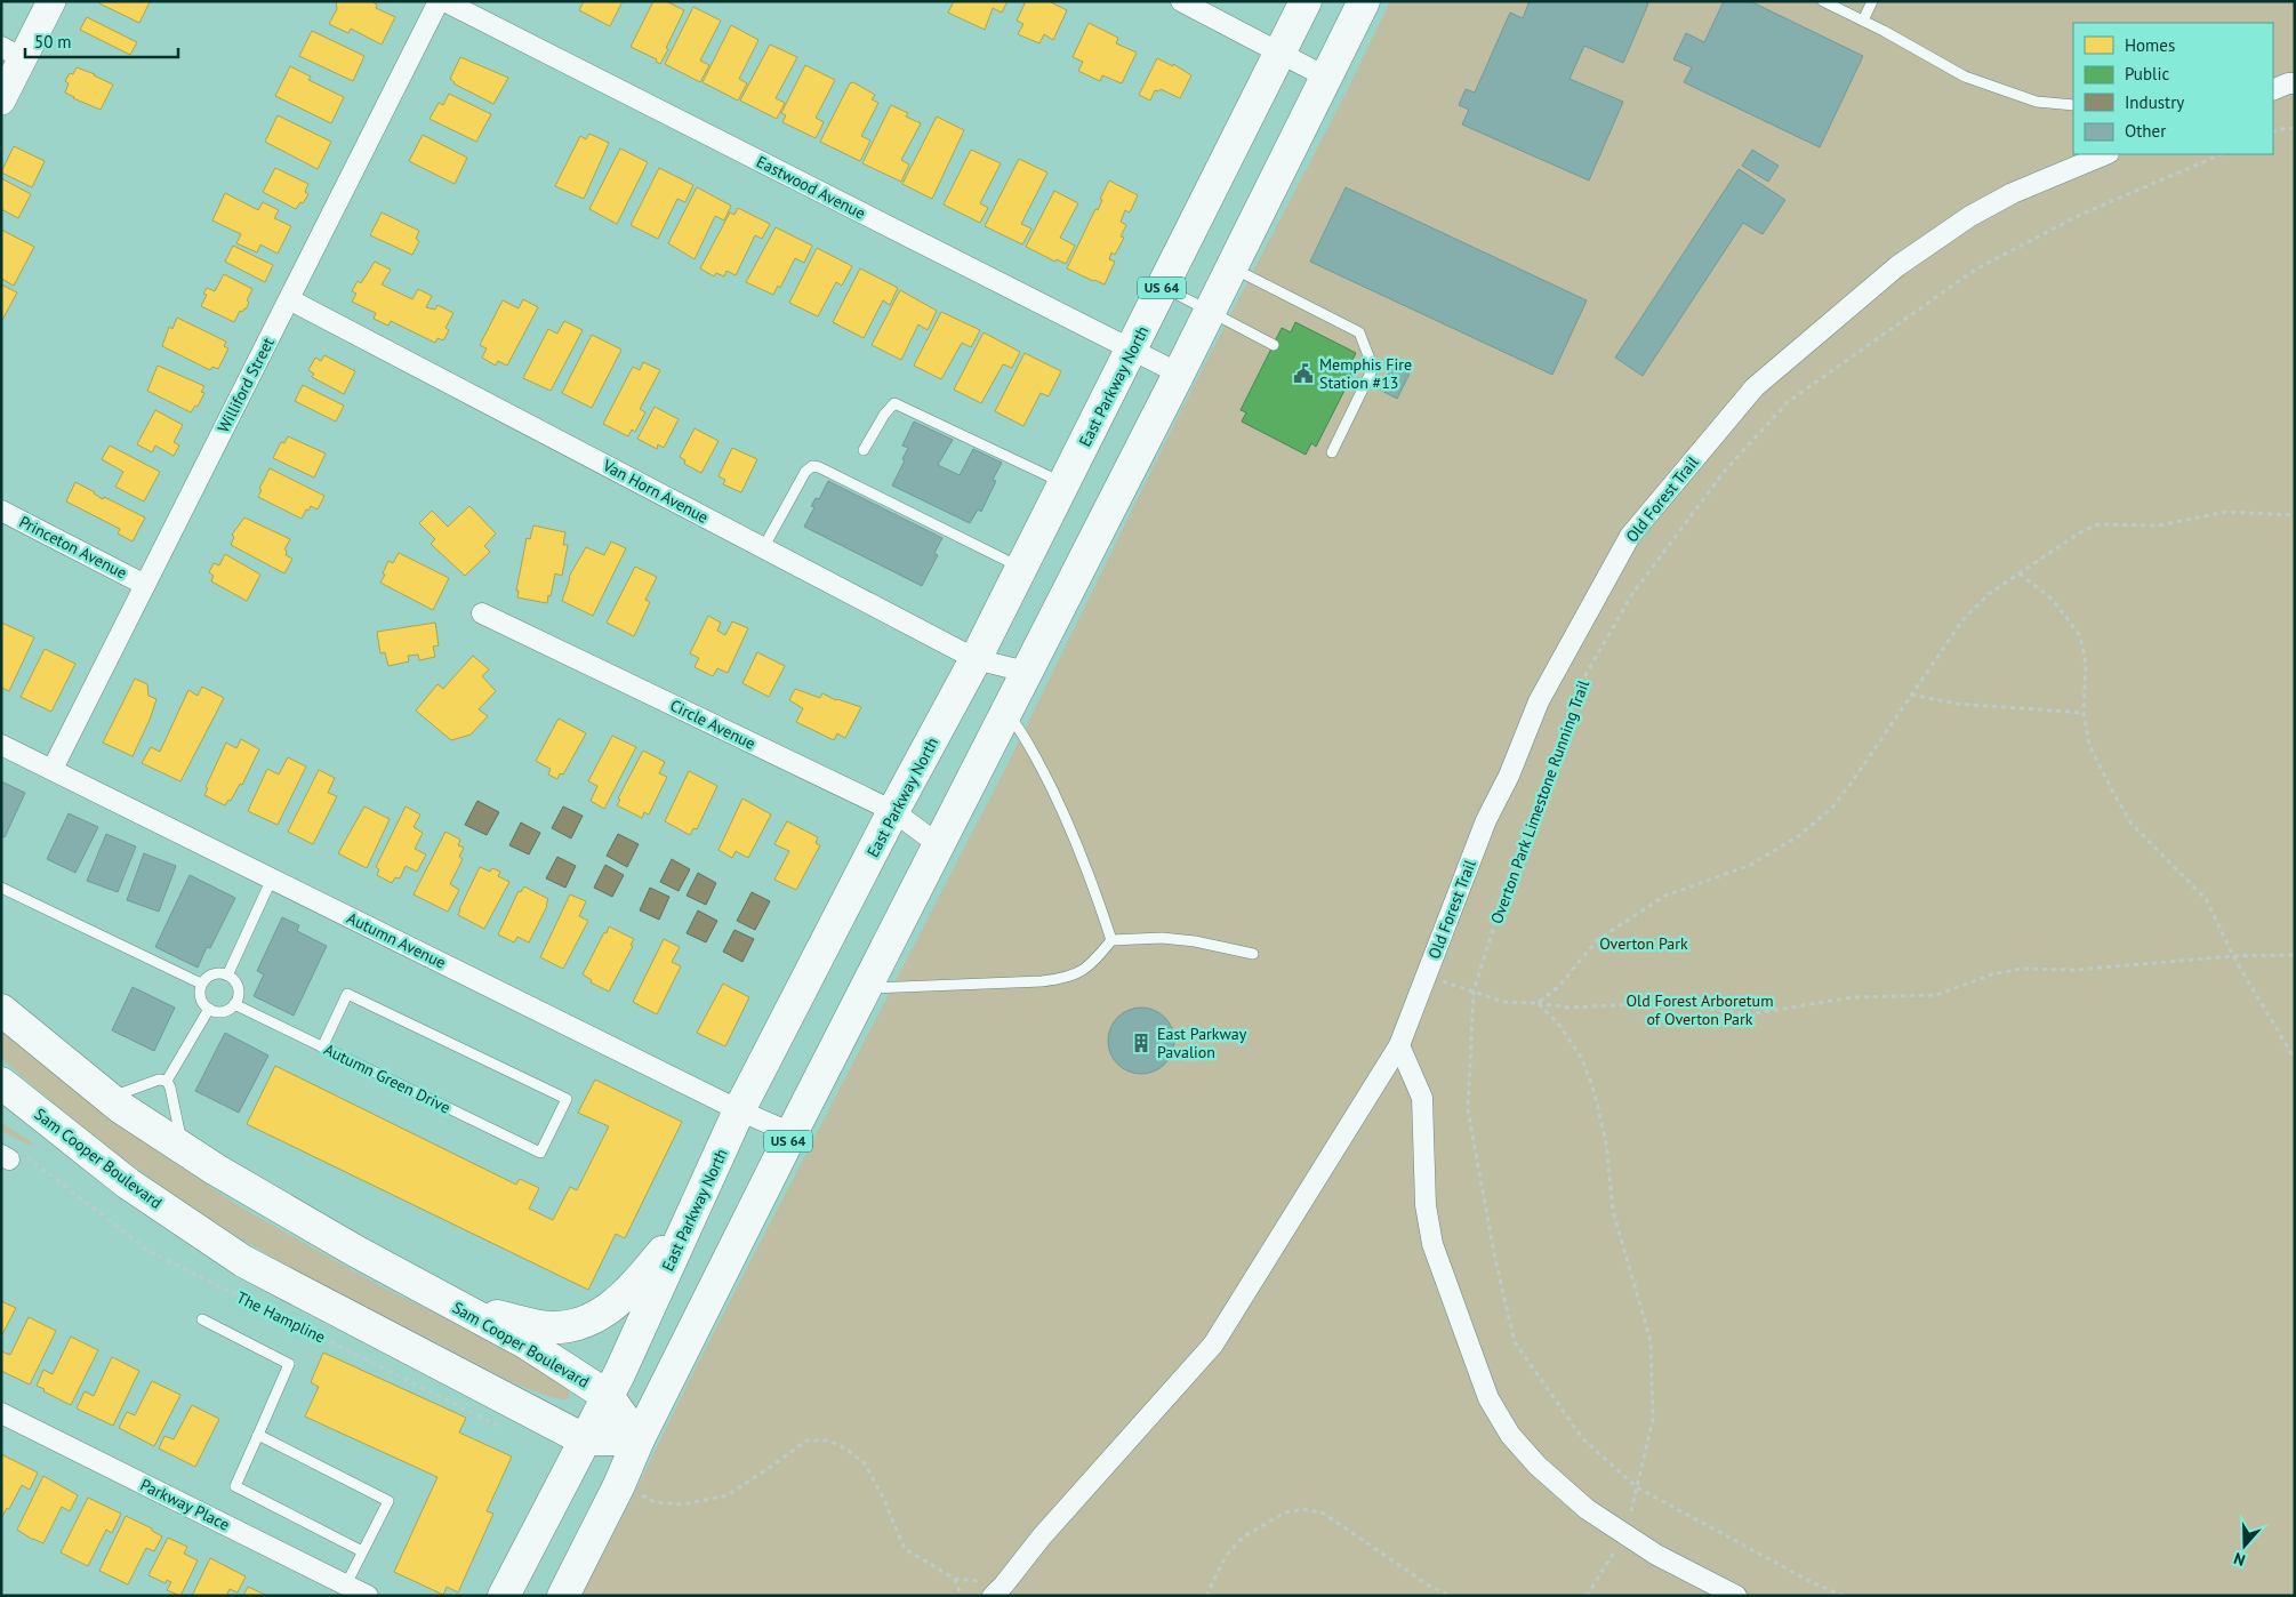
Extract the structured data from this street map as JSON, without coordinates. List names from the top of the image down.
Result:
{
  "streets": {
    "main road": ["US 64", "East Parkway North", "Sam Cooper Boulevard"],
    "street": [
      "Eastwood Avenue",
      "Williford Street",
      "Van Horn Avenue",
      "Old Forest Trail",
      "Princeton Avenue",
      "Circle Avenue",
      "Autumn Avenue",
      "Parkway Place"
    ],
    "lane": ["Autumn Green Drive"],
    "path": ["Overton Park Limestone Running Trail", "The Hampline"]
  },
  "crossings": [
    ["Eastwood Avenue", "US 64"],
    ["Eastwood Avenue", "East Parkway North"],
    ["US 64", "Van Horn Avenue"],
    ["US 64", "Circle Avenue"],
    ["US 64", "Autumn Avenue"],
    ["US 64", "Sam Cooper Boulevard"],
    ["Williford Street", "Van Horn Avenue"],
    ["Williford Street", "Princeton Avenue"],
    ["Williford Street", "Autumn Avenue"],
    ["East Parkway North", "Van Horn Avenue"],
    ["East Parkway North", "Circle Avenue"],
    ["East Parkway North", "Autumn Avenue"],
    ["East Parkway North", "Sam Cooper Boulevard"]
  ],
  "parks": ["Overton Park", "Old Forest Arboretum of Overton Park"],
  "places": {
    "public building": ["Memphis Fire Station #13"],
    "building": ["East Parkway Pavalion"]
  },
  "legend": [
    "Homes",
    "Public",
    "Industry",
    "Other"
  ],
  "scale_bar": "50 m",
  "north": "bottom"
}
